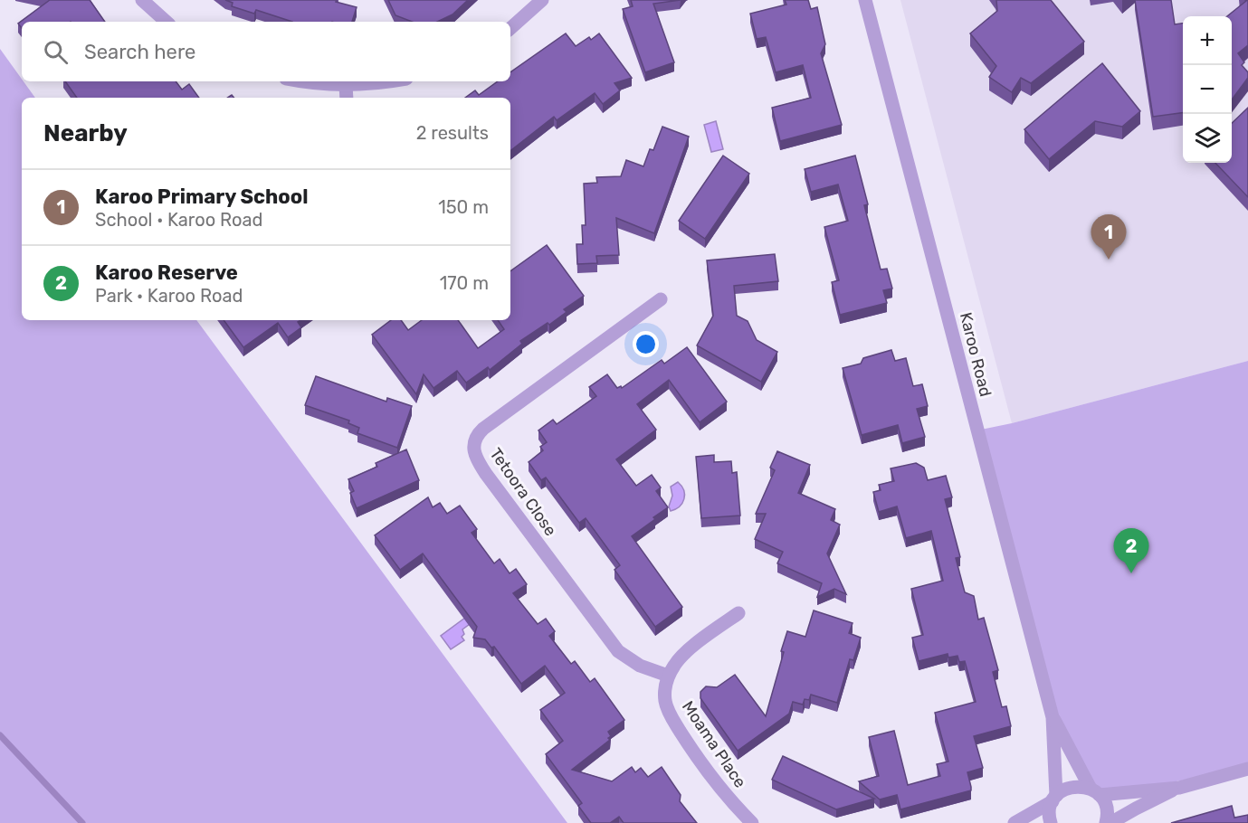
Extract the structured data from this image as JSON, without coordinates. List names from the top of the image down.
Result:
{
  "streets": {
    "street": ["Karoo Road", "Tetoora Close", "Moama Place"]
  },
  "crossings": [
    ["Tetoora Close", "Moama Place"]
  ],
  "page": {
    "map_buttons": ["+", "−"],
    "search": "Search here",
    "heading": ["Nearby", "2 results"],
    "list": [
      {
        "mark": "1",
        "name": "Karoo Primary School",
        "note": "School · Karoo Road",
        "value": "150 m"
      },
      {
        "mark": "2",
        "name": "Karoo Reserve",
        "note": "Park · Karoo Road",
        "value": "170 m"
      }
    ],
    "pins": ["1", "2"]
  }
}
